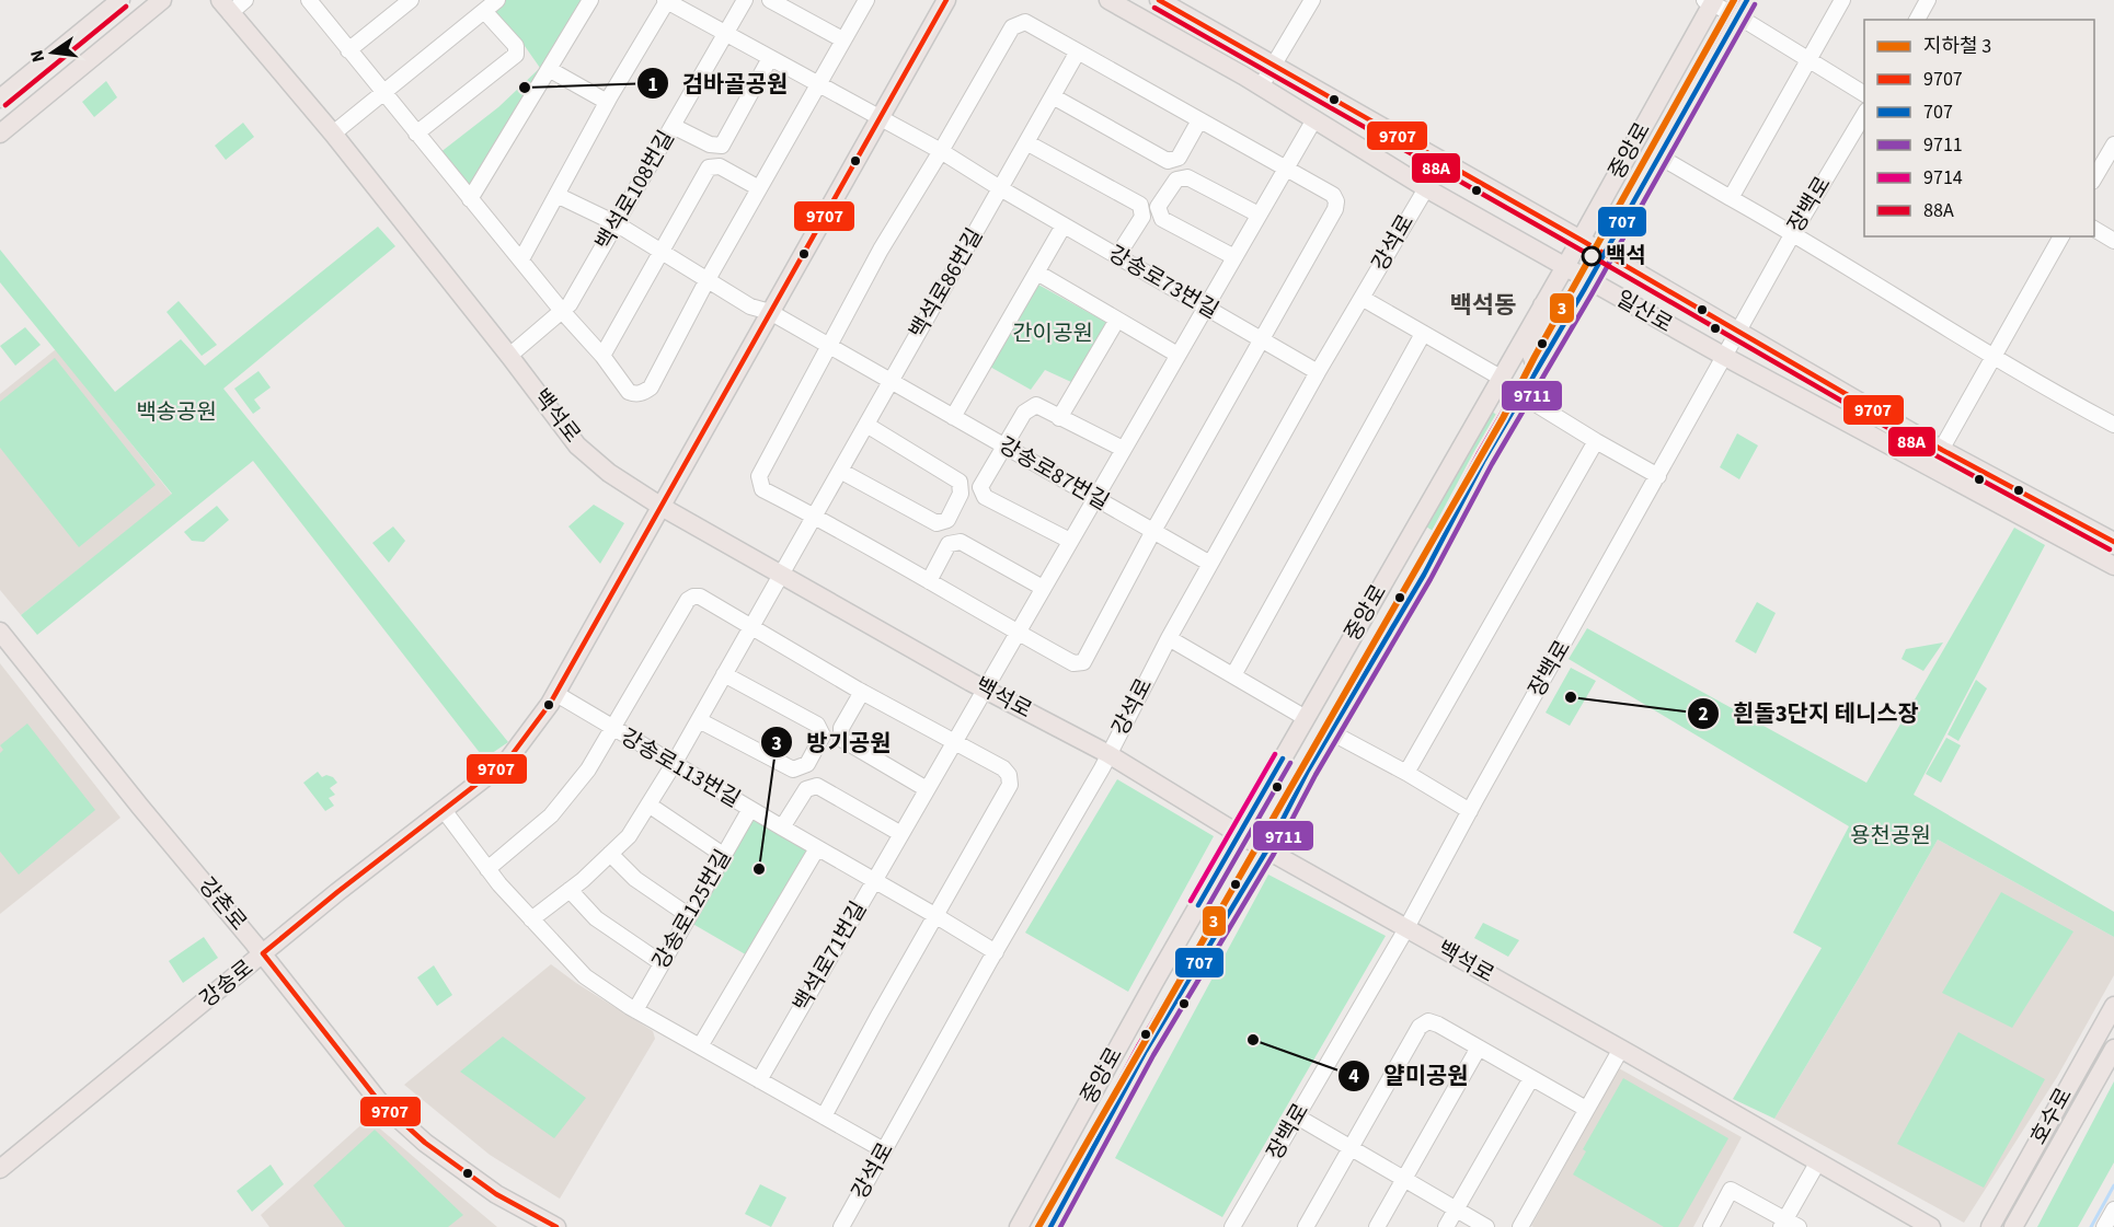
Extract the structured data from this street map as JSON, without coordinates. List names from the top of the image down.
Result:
{
  "streets": {
    "main road": [
      "중앙로",
      "일산로",
      "백석로",
      "강촌로",
      "강송로",
      "호수로"
    ],
    "street": [
      "백석로108번길",
      "장백로",
      "강석로",
      "강송로73번길",
      "백석로86번길",
      "강송로87번길",
      "강송로113번길",
      "강송로125번길",
      "백석로71번길"
    ]
  },
  "crossings": [
    ["중앙로", "일산로"],
    ["중앙로", "백석로"],
    ["백석로108번길", "강송로73번길"],
    ["백석로108번길", "백석로"],
    ["백석로108번길", "강송로87번길"],
    ["장백로", "일산로"],
    ["장백로", "백석로"],
    ["강석로", "강송로73번길"],
    ["강석로", "일산로"],
    ["강석로", "백석로"],
    ["강석로", "강송로87번길"],
    ["강석로", "강송로113번길"],
    ["강송로73번길", "백석로86번길"],
    ["강송로73번길", "백석로71번길"],
    ["강송로73번길", "강송로"],
    ["백석로86번길", "백석로"],
    ["백석로86번길", "강송로87번길"],
    ["백석로86번길", "강송로113번길"],
    ["일산로", "백석로71번길"],
    ["백석로", "백석로71번길"],
    ["백석로", "강송로"],
    ["강송로87번길", "백석로71번길"],
    ["강송로87번길", "강송로"],
    ["강송로113번길", "강송로125번길"],
    ["강송로113번길", "백석로71번길"],
    ["강송로113번길", "강송로"],
    ["강촌로", "강송로"]
  ],
  "districts": ["백석동"],
  "parks": ["간이공원", "백송공원", "용천공원"],
  "places": [
    "검바골공원",
    "백석",
    "흰돌3단지 테니스장",
    "방기공원",
    "얄미공원"
  ],
  "lines": [
    "metro line 3",
    "transit line 9707",
    "transit line 707",
    "transit line 9714",
    "transit line 9711",
    "transit line 88A"
  ],
  "legend": [
    "지하철 3",
    "9707",
    "707",
    "9711",
    "9714",
    "88A"
  ],
  "north": "left"
}
